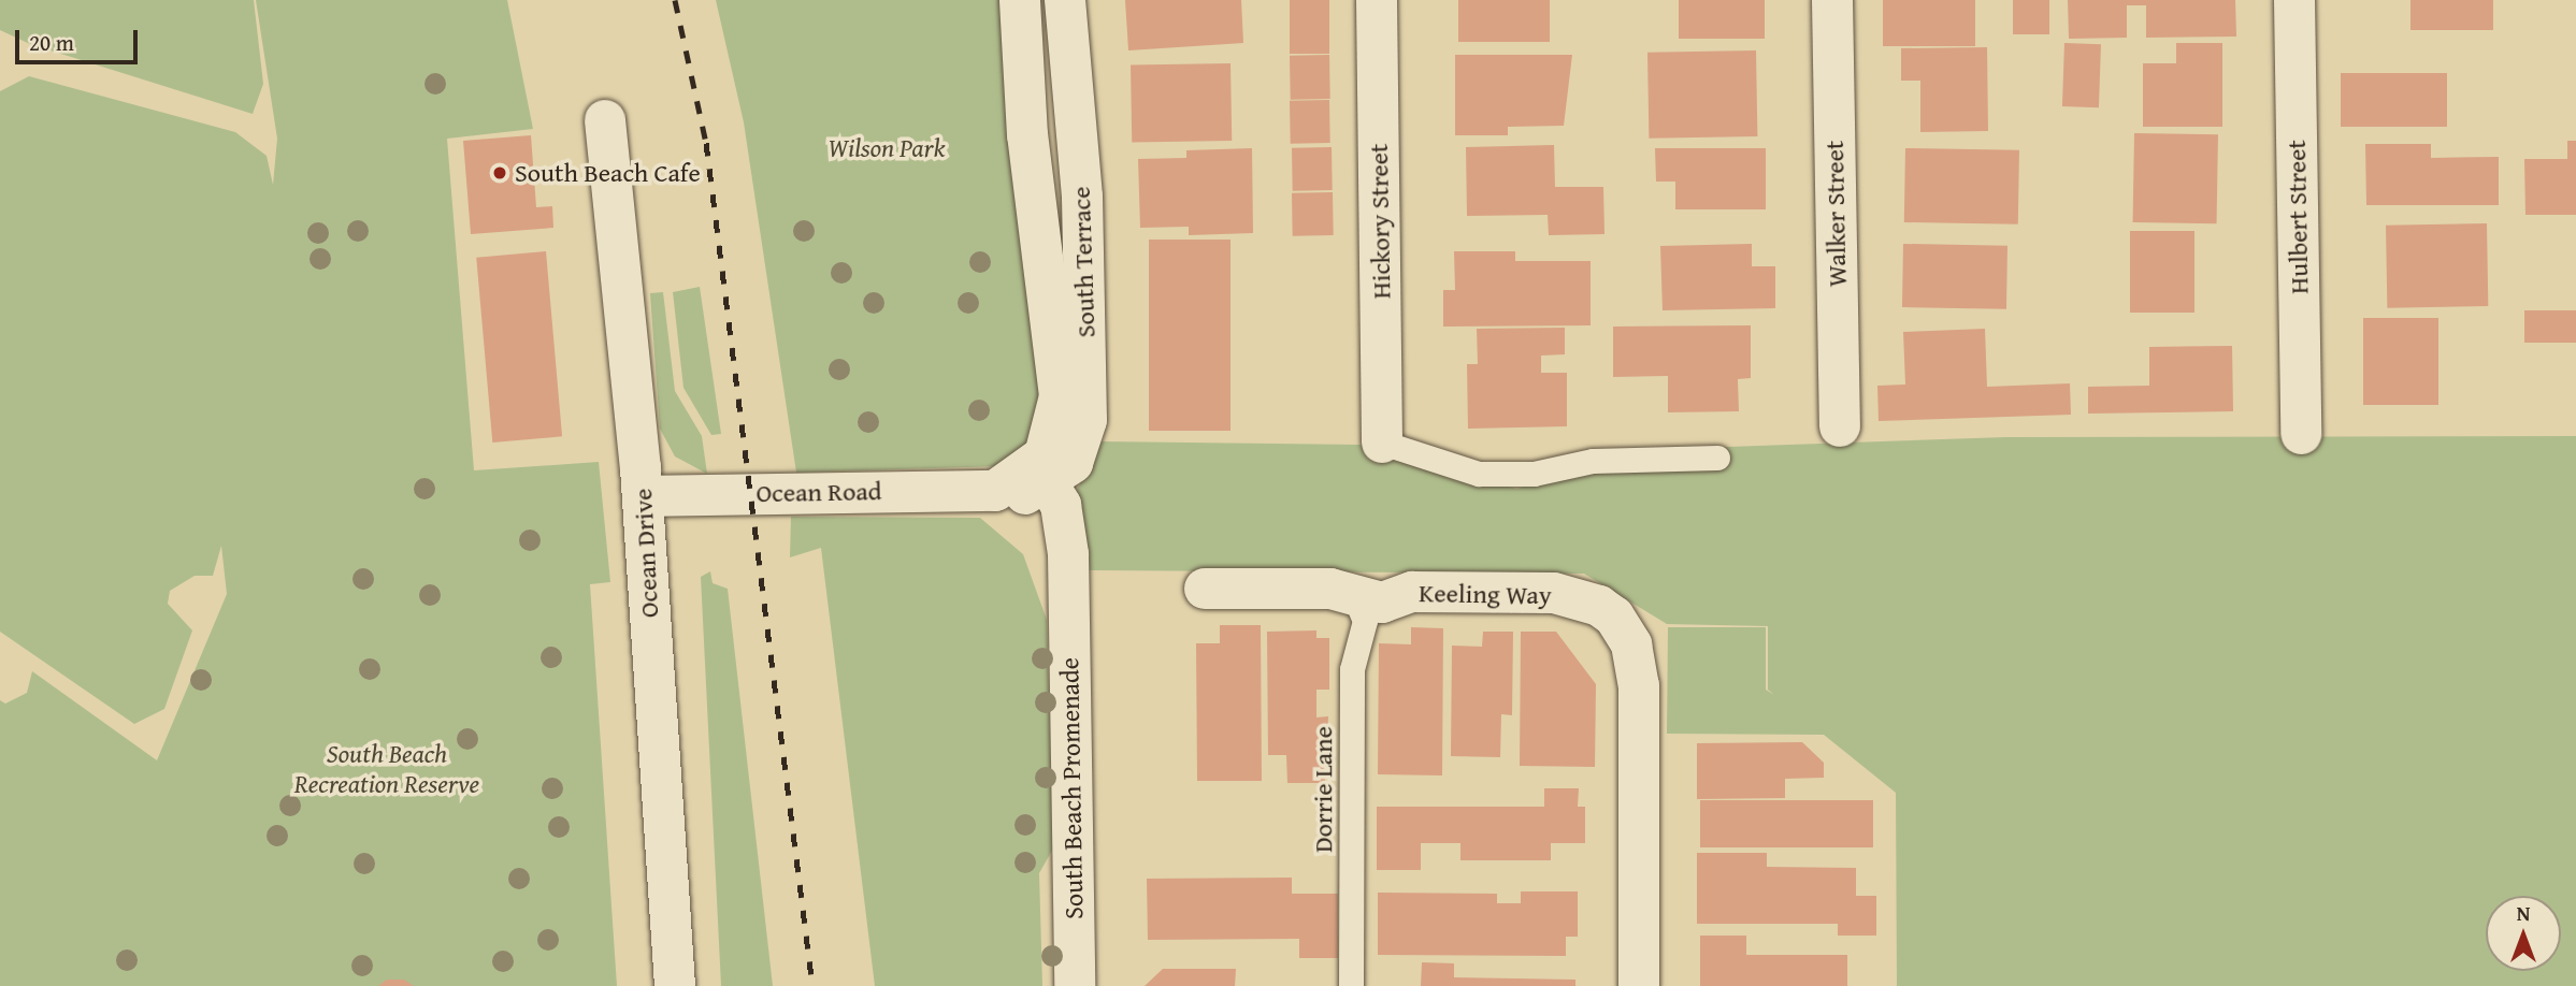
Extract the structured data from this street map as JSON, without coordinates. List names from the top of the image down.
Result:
{
  "streets": {
    "street": [
      "Walker Street",
      "Hulbert Street",
      "Hickory Street",
      "South Terrace",
      "Ocean Road",
      "Ocean Drive",
      "Keeling Way",
      "South Beach Promenade"
    ],
    "lane": ["Dorrie Lane"]
  },
  "crossings": [
    ["South Terrace", "Ocean Road"],
    ["South Terrace", "South Beach Promenade"],
    ["Ocean Road", "Ocean Drive"],
    ["Ocean Road", "South Beach Promenade"],
    ["Keeling Way", "Dorrie Lane"]
  ],
  "parks": ["Wilson Park", "South Beach Recreation Reserve"],
  "places": ["South Beach Cafe"],
  "scale_bar": "20 m",
  "north": "top"
}
